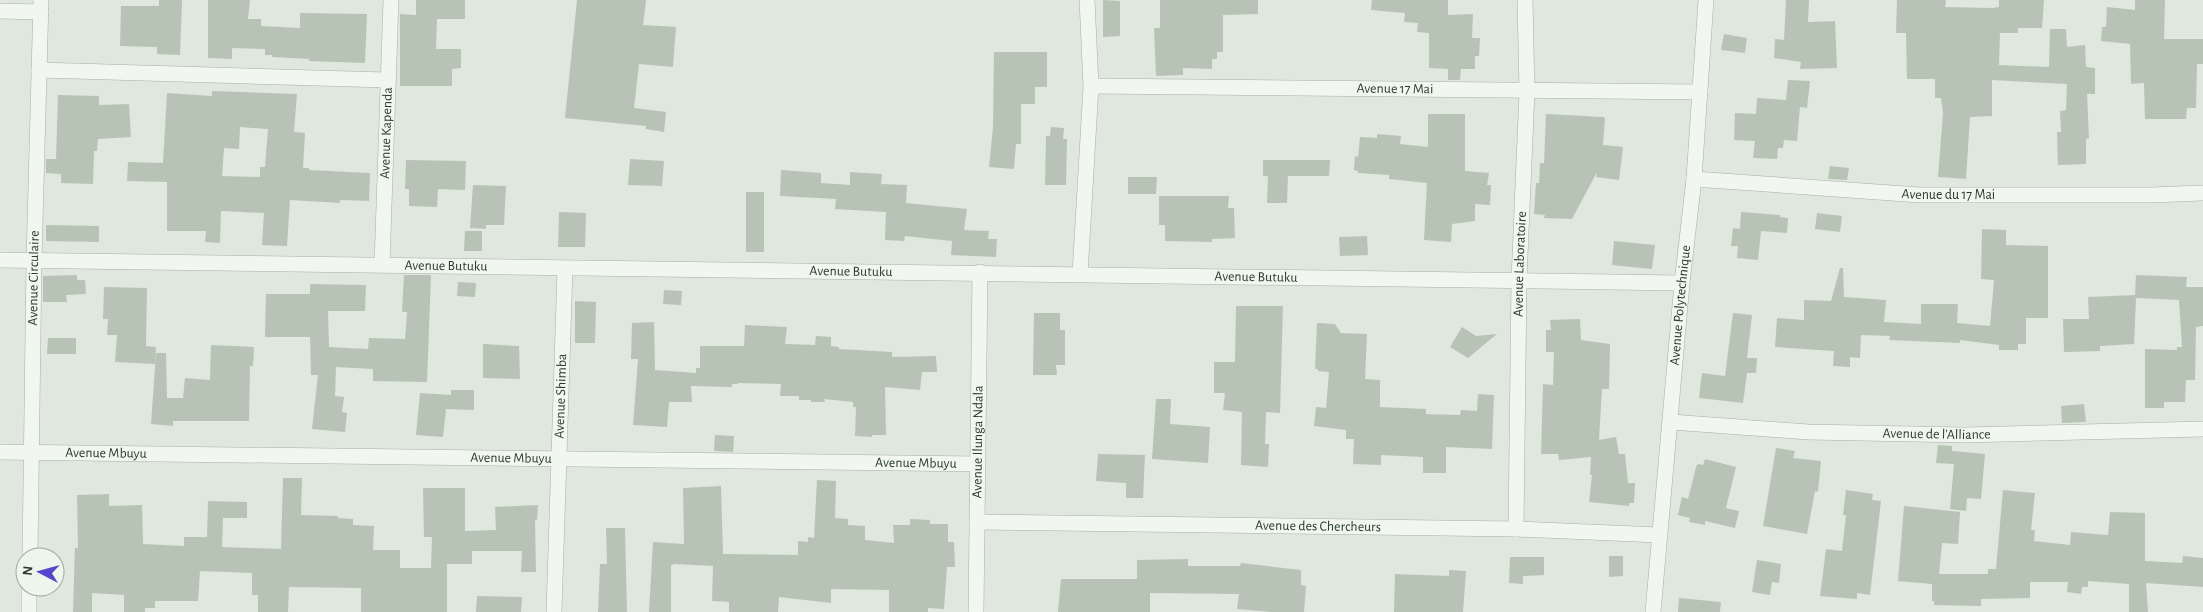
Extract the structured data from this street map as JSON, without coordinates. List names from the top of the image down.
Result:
{
  "streets": {
    "street": [
      "Avenue 17 Mai",
      "Avenue Kapenda",
      "Avenue du 17 Mai",
      "Avenue Laboratoire",
      "Avenue Butuku",
      "Avenue Circulaire",
      "Avenue Polytechnique",
      "Avenue Shimba",
      "Avenue de l'Alliance",
      "Avenue Ilunga Ndala",
      "Avenue Mbuyu",
      "Avenue des Chercheurs"
    ]
  },
  "crossings": [
    ["Avenue 17 Mai", "Avenue Laboratoire"],
    ["Avenue 17 Mai", "Avenue Polytechnique"],
    ["Avenue Kapenda", "Avenue Butuku"],
    ["Avenue du 17 Mai", "Avenue Polytechnique"],
    ["Avenue Laboratoire", "Avenue Butuku"],
    ["Avenue Laboratoire", "Avenue des Chercheurs"],
    ["Avenue Butuku", "Avenue Circulaire"],
    ["Avenue Butuku", "Avenue Polytechnique"],
    ["Avenue Butuku", "Avenue Shimba"],
    ["Avenue Butuku", "Avenue Ilunga Ndala"],
    ["Avenue Circulaire", "Avenue Mbuyu"],
    ["Avenue Polytechnique", "Avenue de l'Alliance"],
    ["Avenue Polytechnique", "Avenue des Chercheurs"],
    ["Avenue Shimba", "Avenue Mbuyu"],
    ["Avenue Ilunga Ndala", "Avenue Mbuyu"],
    ["Avenue Ilunga Ndala", "Avenue des Chercheurs"]
  ],
  "north": "left"
}
